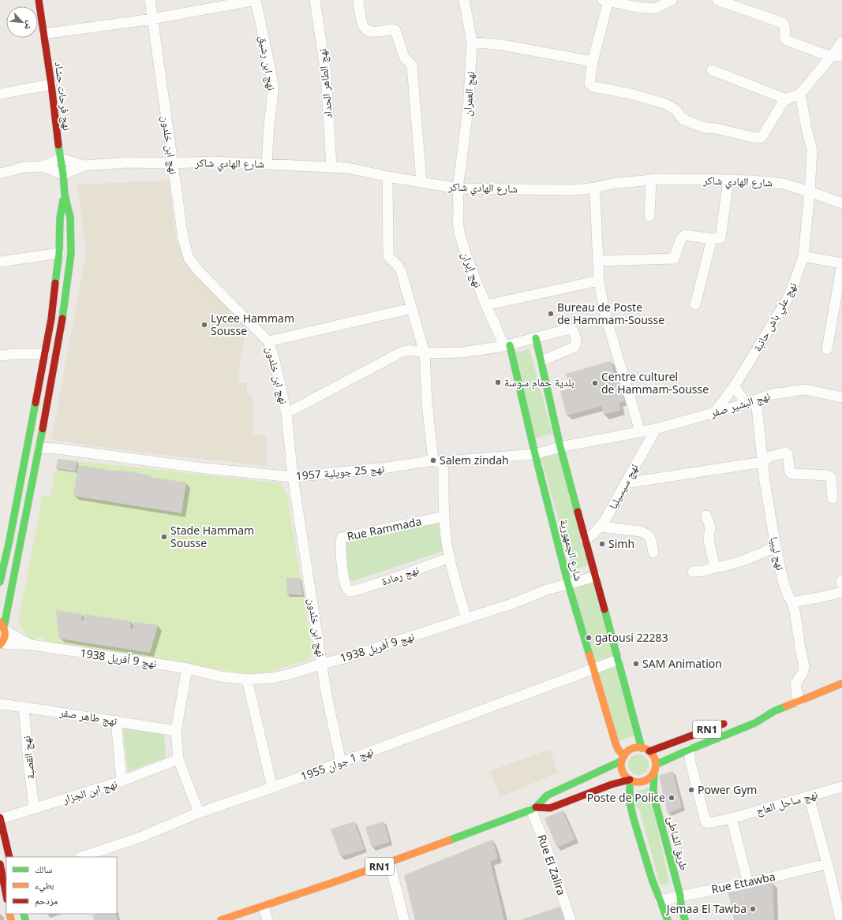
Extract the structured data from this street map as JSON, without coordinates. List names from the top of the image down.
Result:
{
  "streets": {
    "street": [
      "نهج ابن رشيق",
      "نهج الطاهر الحداد",
      "نهج العمران",
      "نهج فرحات حشاد",
      "نهج ابن خلدون",
      "شارع الهادي شاكر",
      "نهج إيران",
      "نهج علي باش حانبة",
      "نهج البشير صفر",
      "نهج 25 جويلية 1957",
      "نهج سيسيليا",
      "Rue Rammada",
      "شارع الجمهورية",
      "نهج ليبيا",
      "نهج رمادة",
      "نهج 9 أفريل 1938",
      "نهج طاهر صفر",
      "RN1",
      "نهج القصبة",
      "نهج 1 جوان 1955",
      "نهج ابن الجزار",
      "نهج ساحل العاج",
      "طريق الشاطئ",
      "Rue El Zalira",
      "Rue Ettawba"
    ]
  },
  "crossings": [
    ["نهج ابن رشيق", "شارع الهادي شاكر"],
    ["نهج الطاهر الحداد", "شارع الهادي شاكر"],
    ["نهج العمران", "شارع الهادي شاكر"],
    ["نهج العمران", "نهج إيران"],
    ["نهج فرحات حشاد", "شارع الهادي شاكر"],
    ["نهج ابن خلدون", "شارع الهادي شاكر"],
    ["نهج ابن خلدون", "نهج 25 جويلية 1957"],
    ["نهج ابن خلدون", "نهج 9 أفريل 1938"],
    ["نهج ابن خلدون", "نهج 1 جوان 1955"],
    ["شارع الهادي شاكر", "نهج إيران"],
    ["شارع الهادي شاكر", "نهج علي باش حانبة"],
    ["نهج إيران", "شارع الجمهورية"],
    ["نهج علي باش حانبة", "نهج البشير صفر"],
    ["نهج البشير صفر", "نهج 25 جويلية 1957"],
    ["نهج البشير صفر", "نهج سيسيليا"],
    ["نهج البشير صفر", "نهج ليبيا"],
    ["نهج 25 جويلية 1957", "شارع الجمهورية"],
    ["نهج سيسيليا", "شارع الجمهورية"],
    ["Rue Rammada", "نهج رمادة"],
    ["شارع الجمهورية", "نهج 9 أفريل 1938"],
    ["شارع الجمهورية", "RN1"],
    ["شارع الجمهورية", "نهج 1 جوان 1955"],
    ["شارع الجمهورية", "طريق الشاطئ"],
    ["نهج ليبيا", "RN1"],
    ["نهج طاهر صفر", "نهج القصبة"],
    ["RN1", "نهج ساحل العاج"],
    ["RN1", "طريق الشاطئ"],
    ["RN1", "Rue El Zalira"],
    ["نهج القصبة", "نهج ابن الجزار"],
    ["طريق الشاطئ", "Rue Ettawba"]
  ],
  "places": [
    "Bureau de Poste de Hammam-Sousse",
    "Lycee Hammam Sousse",
    "بلدية حمام سوسة",
    "Centre culturel de Hammam-Sousse",
    "Salem zindah",
    "Stade Hammam Sousse",
    "Simh",
    "gatousi 22283",
    "SAM Animation",
    "Power Gym",
    "Poste de Police",
    "Jemaa El Tawba"
  ],
  "legend": ["سالك", "بطيء", "مزدحم"],
  "north": "bottom right"
}
